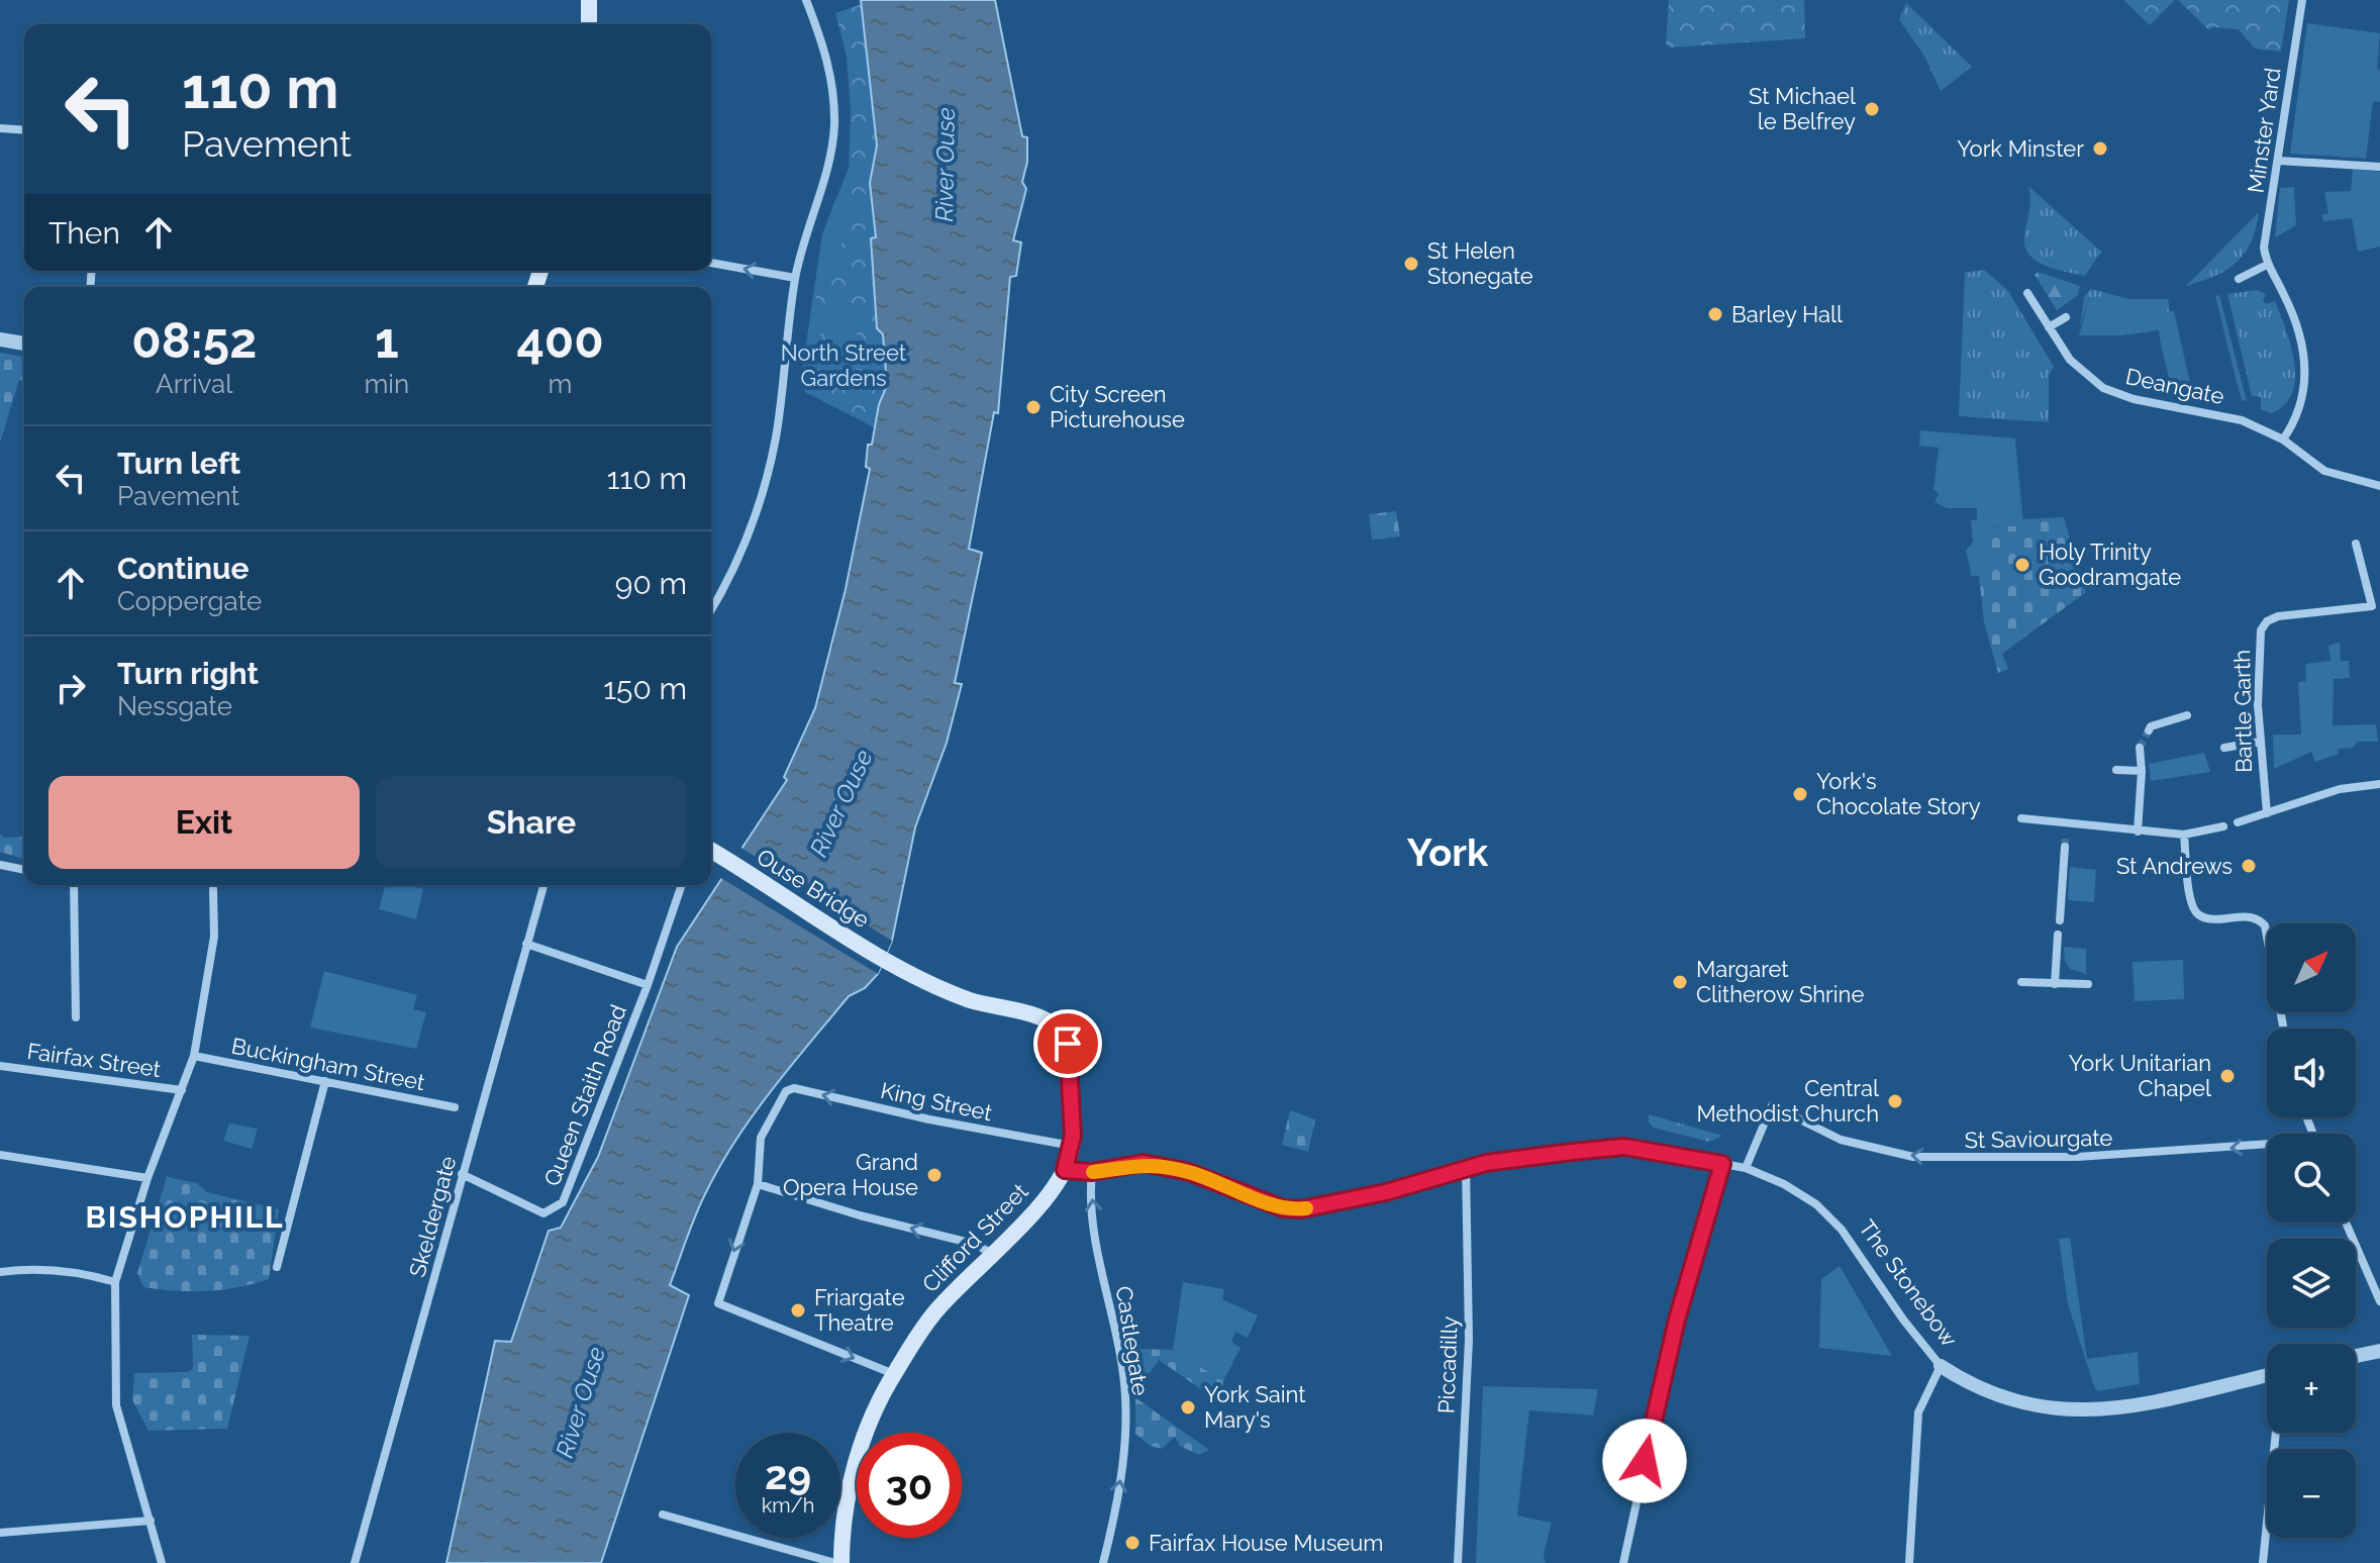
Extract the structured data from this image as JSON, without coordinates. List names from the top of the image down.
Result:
{
  "streets": {
    "main road": ["Ouse Bridge", "Clifford Street"],
    "street": [
      "Minster Yard",
      "Deangate",
      "Bartle Garth",
      "Fairfax Street",
      "Buckingham Street",
      "Queen Staith Road",
      "King Street",
      "St Saviourgate",
      "Skeldergate",
      "The Stonebow",
      "Castlegate",
      "Piccadilly"
    ]
  },
  "crossings": [
    ["Ouse Bridge", "Clifford Street"],
    ["Queen Staith Road", "Skeldergate"],
    ["King Street", "Clifford Street"],
    ["St Saviourgate", "The Stonebow"],
    ["Clifford Street", "The Stonebow"],
    ["The Stonebow", "Castlegate"],
    ["The Stonebow", "Piccadilly"]
  ],
  "one_way": ["King Street", "St Saviourgate", "Castlegate"],
  "districts": ["York", "BISHOPHILL"],
  "water": ["River Ouse"],
  "parks": ["North Street Gardens"],
  "places": [
    "St Michael le Belfrey",
    "York Minster",
    "St Helen Stonegate",
    "Barley Hall",
    "City Screen Picturehouse",
    "Holy Trinity Goodramgate",
    "York's Chocolate Story",
    "St Andrews",
    "Margaret Clitherow Shrine",
    "York Unitarian Chapel",
    "Central Methodist Church",
    "Grand Opera House",
    "Friargate Theatre",
    "York Saint Mary's",
    "Fairfax House Museum"
  ],
  "north": "top right",
  "page": {
    "turn": ["110 m", "Pavement"],
    "then": "Then",
    "eta": [
      "08:52",
      "Arrival",
      "1",
      "min",
      "400",
      "m"
    ],
    "list": [
      {
        "name": "Turn left",
        "note": "Pavement",
        "value": "110 m"
      },
      {
        "name": "Continue",
        "note": "Coppergate",
        "value": "90 m"
      },
      {
        "name": "Turn right",
        "note": "Nessgate",
        "value": "150 m"
      }
    ],
    "buttons": ["Exit", "Share"],
    "map_buttons": ["+", "−"],
    "speed": "29 km/h",
    "limit": "30"
  }
}
